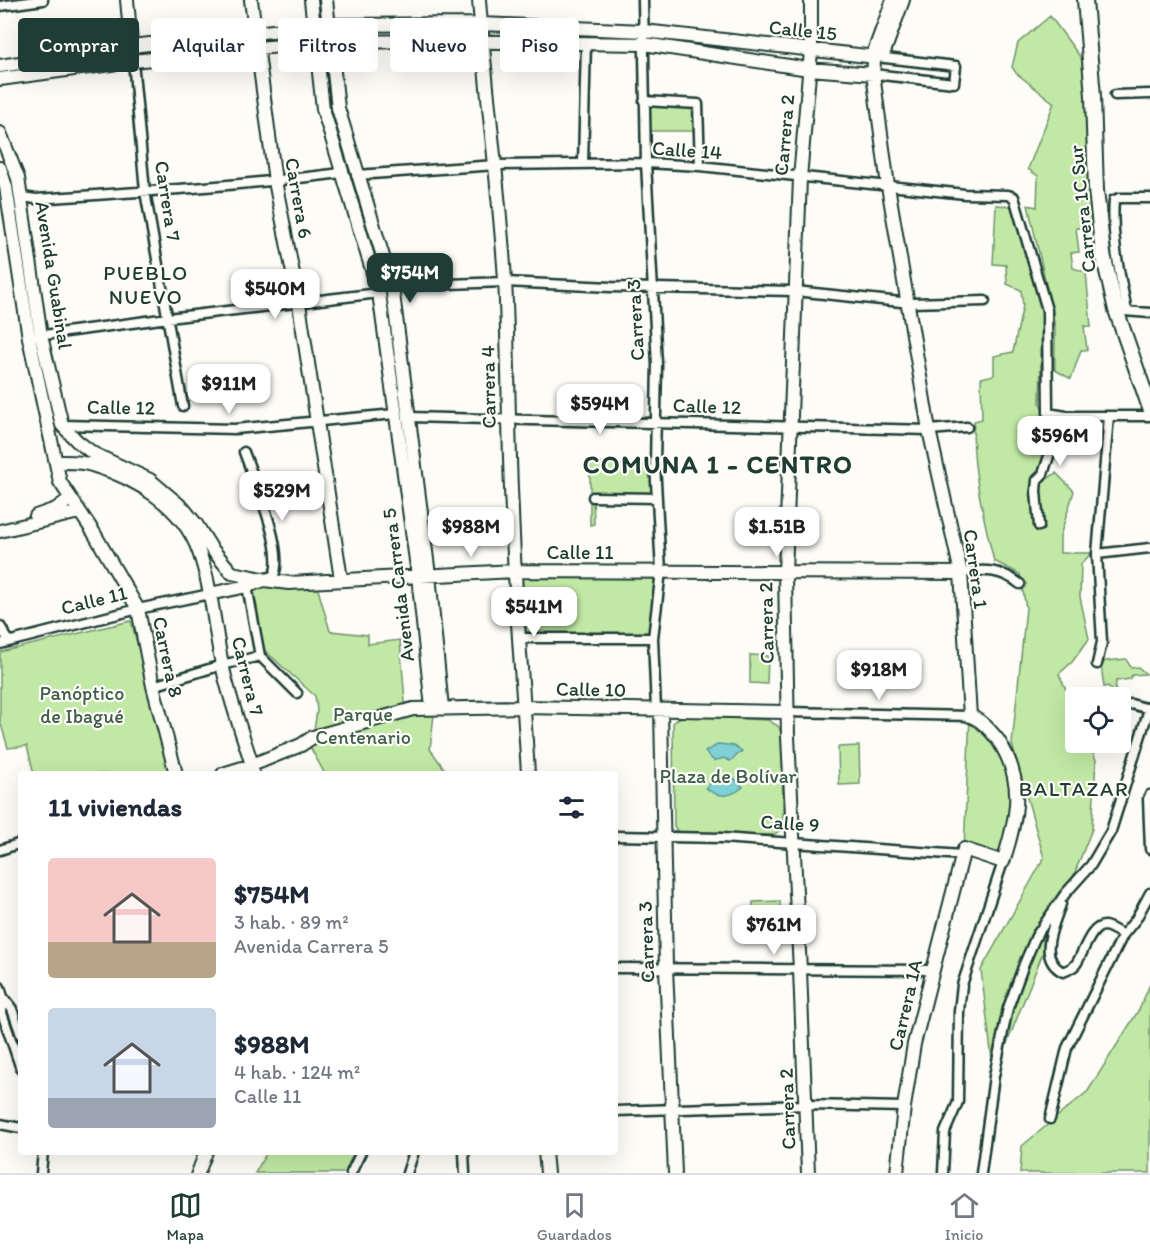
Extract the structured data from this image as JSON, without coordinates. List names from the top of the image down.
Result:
{
  "streets": {
    "main road": [
      "Calle 15",
      "Carrera 2",
      "Carrera 6",
      "Carrera 7",
      "Carrera 1C Sur",
      "Avenida Guabinal",
      "Carrera 3",
      "Carrera 4",
      "Calle 11",
      "Carrera 1",
      "Avenida Carrera 5",
      "Carrera 8",
      "Calle 10",
      "Calle 9",
      "Carrera 1A"
    ],
    "street": ["Calle 14", "Calle 12"]
  },
  "crossings": [
    ["Calle 15", "Carrera 2"],
    ["Calle 15", "Carrera 3"],
    ["Calle 15", "Carrera 1"],
    ["Carrera 2", "Calle 14"],
    ["Carrera 2", "Calle 12"],
    ["Carrera 2", "Calle 11"],
    ["Carrera 2", "Calle 10"],
    ["Carrera 2", "Calle 9"],
    ["Calle 14", "Carrera 3"],
    ["Calle 14", "Carrera 4"],
    ["Calle 14", "Carrera 1"],
    ["Calle 14", "Avenida Carrera 5"],
    ["Carrera 6", "Calle 12"],
    ["Carrera 6", "Calle 11"],
    ["Carrera 7", "Avenida Guabinal"],
    ["Carrera 7", "Calle 11"],
    ["Carrera 7", "Carrera 8"],
    ["Carrera 7", "Calle 10"],
    ["Avenida Guabinal", "Calle 12"],
    ["Avenida Guabinal", "Carrera 8"],
    ["Carrera 3", "Calle 12"],
    ["Carrera 3", "Calle 11"],
    ["Carrera 3", "Calle 10"],
    ["Carrera 3", "Calle 9"],
    ["Carrera 4", "Calle 12"],
    ["Carrera 4", "Calle 11"],
    ["Carrera 4", "Calle 10"],
    ["Calle 12", "Carrera 1"],
    ["Calle 12", "Avenida Carrera 5"],
    ["Calle 11", "Carrera 1"],
    ["Calle 11", "Avenida Carrera 5"],
    ["Calle 11", "Carrera 8"],
    ["Carrera 1", "Calle 10"],
    ["Avenida Carrera 5", "Calle 10"],
    ["Calle 9", "Carrera 1A"]
  ],
  "districts": ["PUEBLO NUEVO", "COMUNA 1 - CENTRO", "BALTAZAR"],
  "parks": ["Panóptico de Ibagué", "Parque Centenario", "Plaza de Bolívar"],
  "page": {
    "chip": [
      "Comprar",
      "Alquilar",
      "Filtros",
      "Nuevo",
      "Piso"
    ],
    "price": [
      "$754M",
      "$540M",
      "$911M",
      "$594M",
      "$596M",
      "$529M",
      "$988M",
      "$1.51B",
      "$541M",
      "$918M",
      "$761M"
    ],
    "heading": "11 viviendas",
    "list": [
      {
        "name": "$754M",
        "note": "3 hab. · 89 m² · Avenida Carrera 5"
      },
      {
        "name": "$988M",
        "note": "4 hab. · 124 m² · Calle 11"
      }
    ],
    "tabs": ["Mapa", "Guardados", "Inicio"]
  }
}
